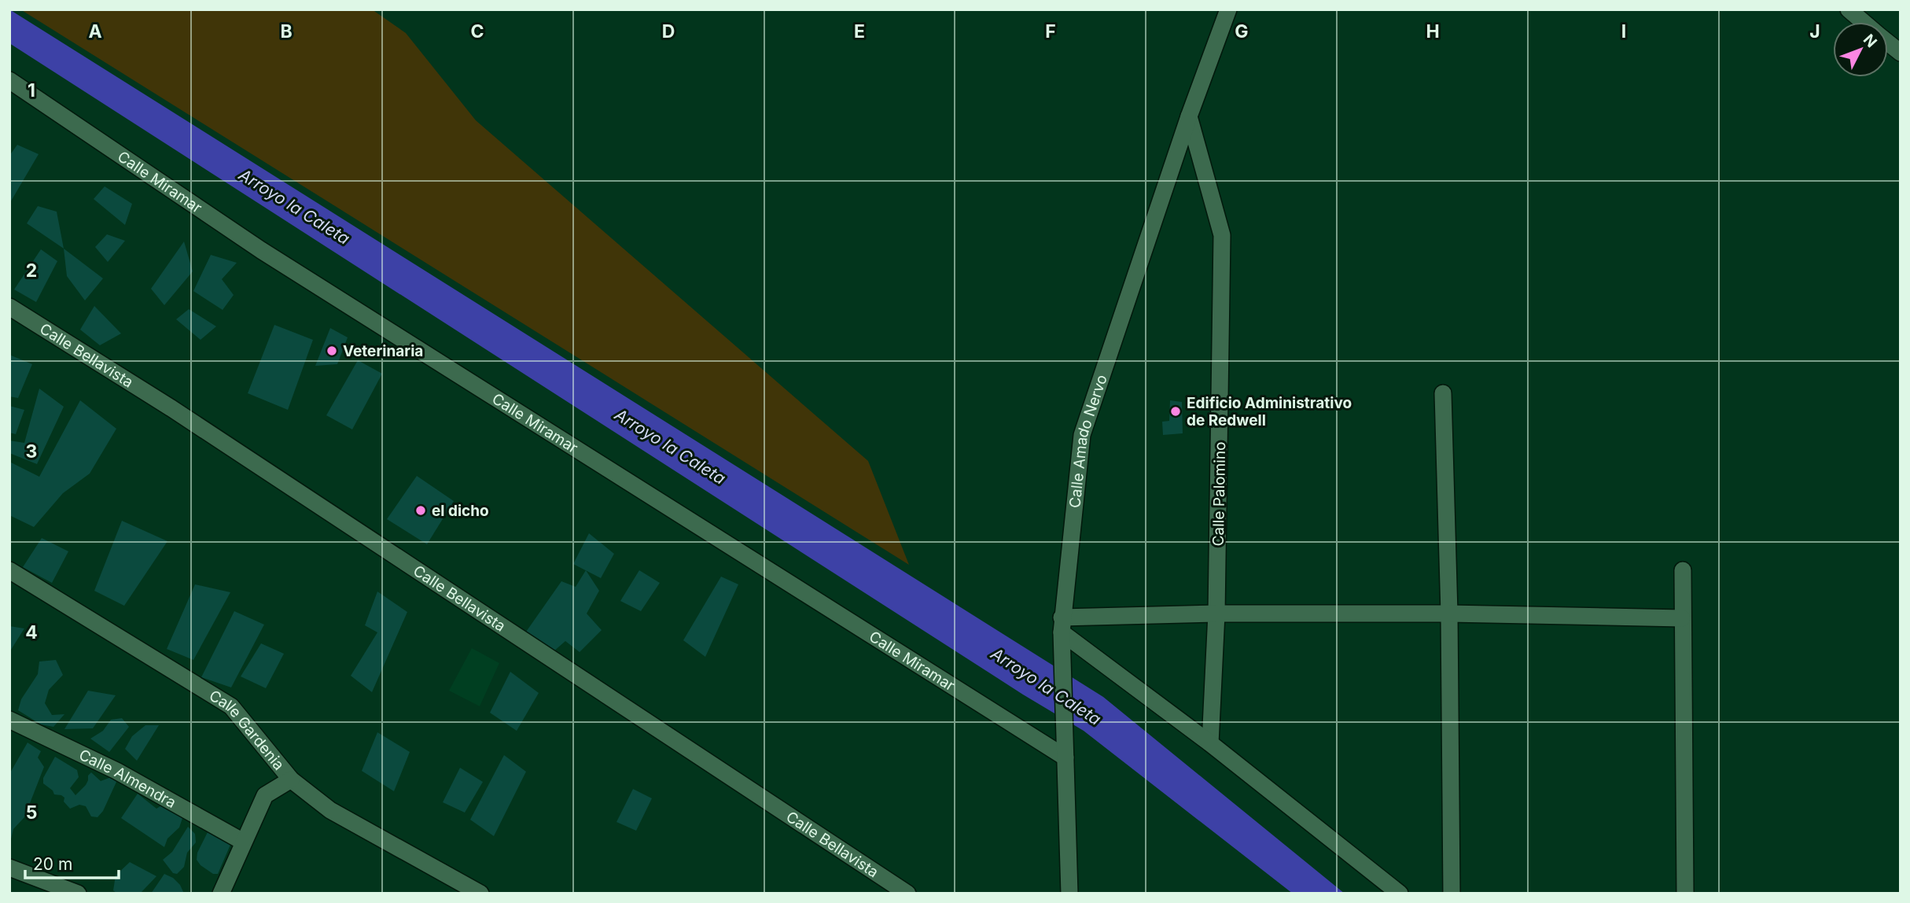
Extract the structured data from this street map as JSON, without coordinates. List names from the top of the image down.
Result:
{
  "streets": {
    "street": [
      "Calle Miramar",
      "Calle Bellavista",
      "Calle Amado Nervo",
      "Calle Palomino",
      "Calle Gardenia",
      "Calle Almendra"
    ]
  },
  "crossings": [
    ["Calle Miramar", "Calle Amado Nervo"],
    ["Calle Amado Nervo", "Calle Palomino"]
  ],
  "water": ["Arroyo la Caleta"],
  "places": ["Veterinaria", "Edificio Administrativo de Redwell", "el dicho"],
  "scale_bar": "20 m",
  "north": "top right",
  "grid": {
    "columns": [
      "A",
      "B",
      "C",
      "D",
      "E",
      "F",
      "G",
      "H",
      "I",
      "J"
    ],
    "rows": [
      "1",
      "2",
      "3",
      "4",
      "5"
    ]
  }
}
